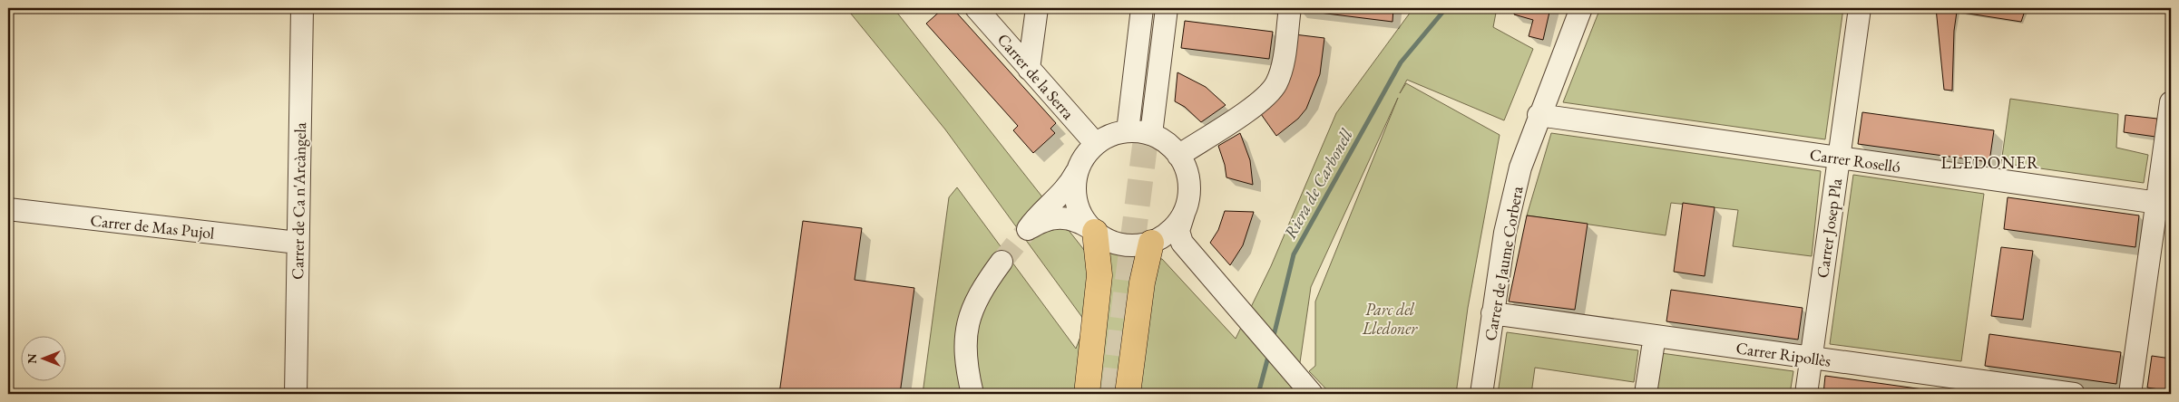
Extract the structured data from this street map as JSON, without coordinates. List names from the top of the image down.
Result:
{
  "streets": {
    "street": [
      "Carrer de la Serra",
      "Carrer Roselló",
      "Carrer de Ca n'Arcàngela",
      "Carrer de Mas Pujol",
      "Carrer Josep Pla",
      "Carrer de Jaume Corbera",
      "Carrer Ripollès"
    ]
  },
  "crossings": [
    ["Carrer Roselló", "Carrer Josep Pla"],
    ["Carrer Roselló", "Carrer de Jaume Corbera"],
    ["Carrer de Ca n'Arcàngela", "Carrer de Mas Pujol"],
    ["Carrer Josep Pla", "Carrer Ripollès"],
    ["Carrer de Jaume Corbera", "Carrer Ripollès"]
  ],
  "districts": ["LLEDONER"],
  "water": ["Riera de Carbonell"],
  "parks": ["Parc del Lledoner"],
  "north": "left"
}
